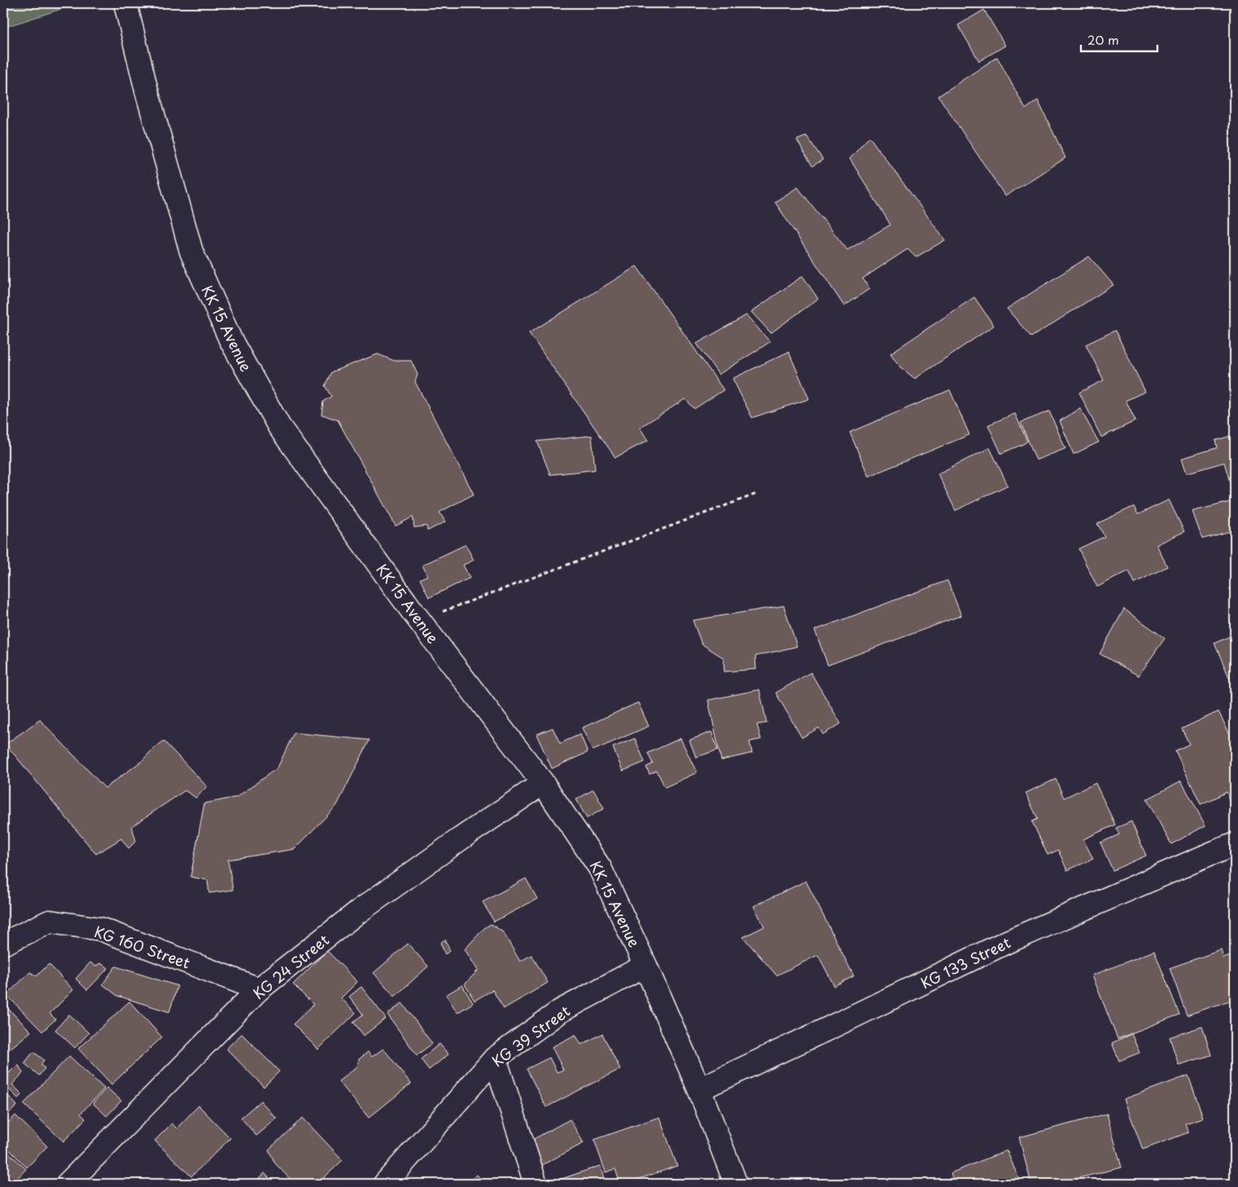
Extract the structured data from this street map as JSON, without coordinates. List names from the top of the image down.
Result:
{
  "streets": {
    "street": [
      "KK 15 Avenue",
      "KG 160 Street",
      "KG 133 Street",
      "KG 24 Street",
      "KG 39 Street"
    ]
  },
  "crossings": [
    ["KK 15 Avenue", "KG 133 Street"],
    ["KK 15 Avenue", "KG 24 Street"],
    ["KK 15 Avenue", "KG 39 Street"],
    ["KG 160 Street", "KG 24 Street"]
  ],
  "scale_bar": "20 m"
}
